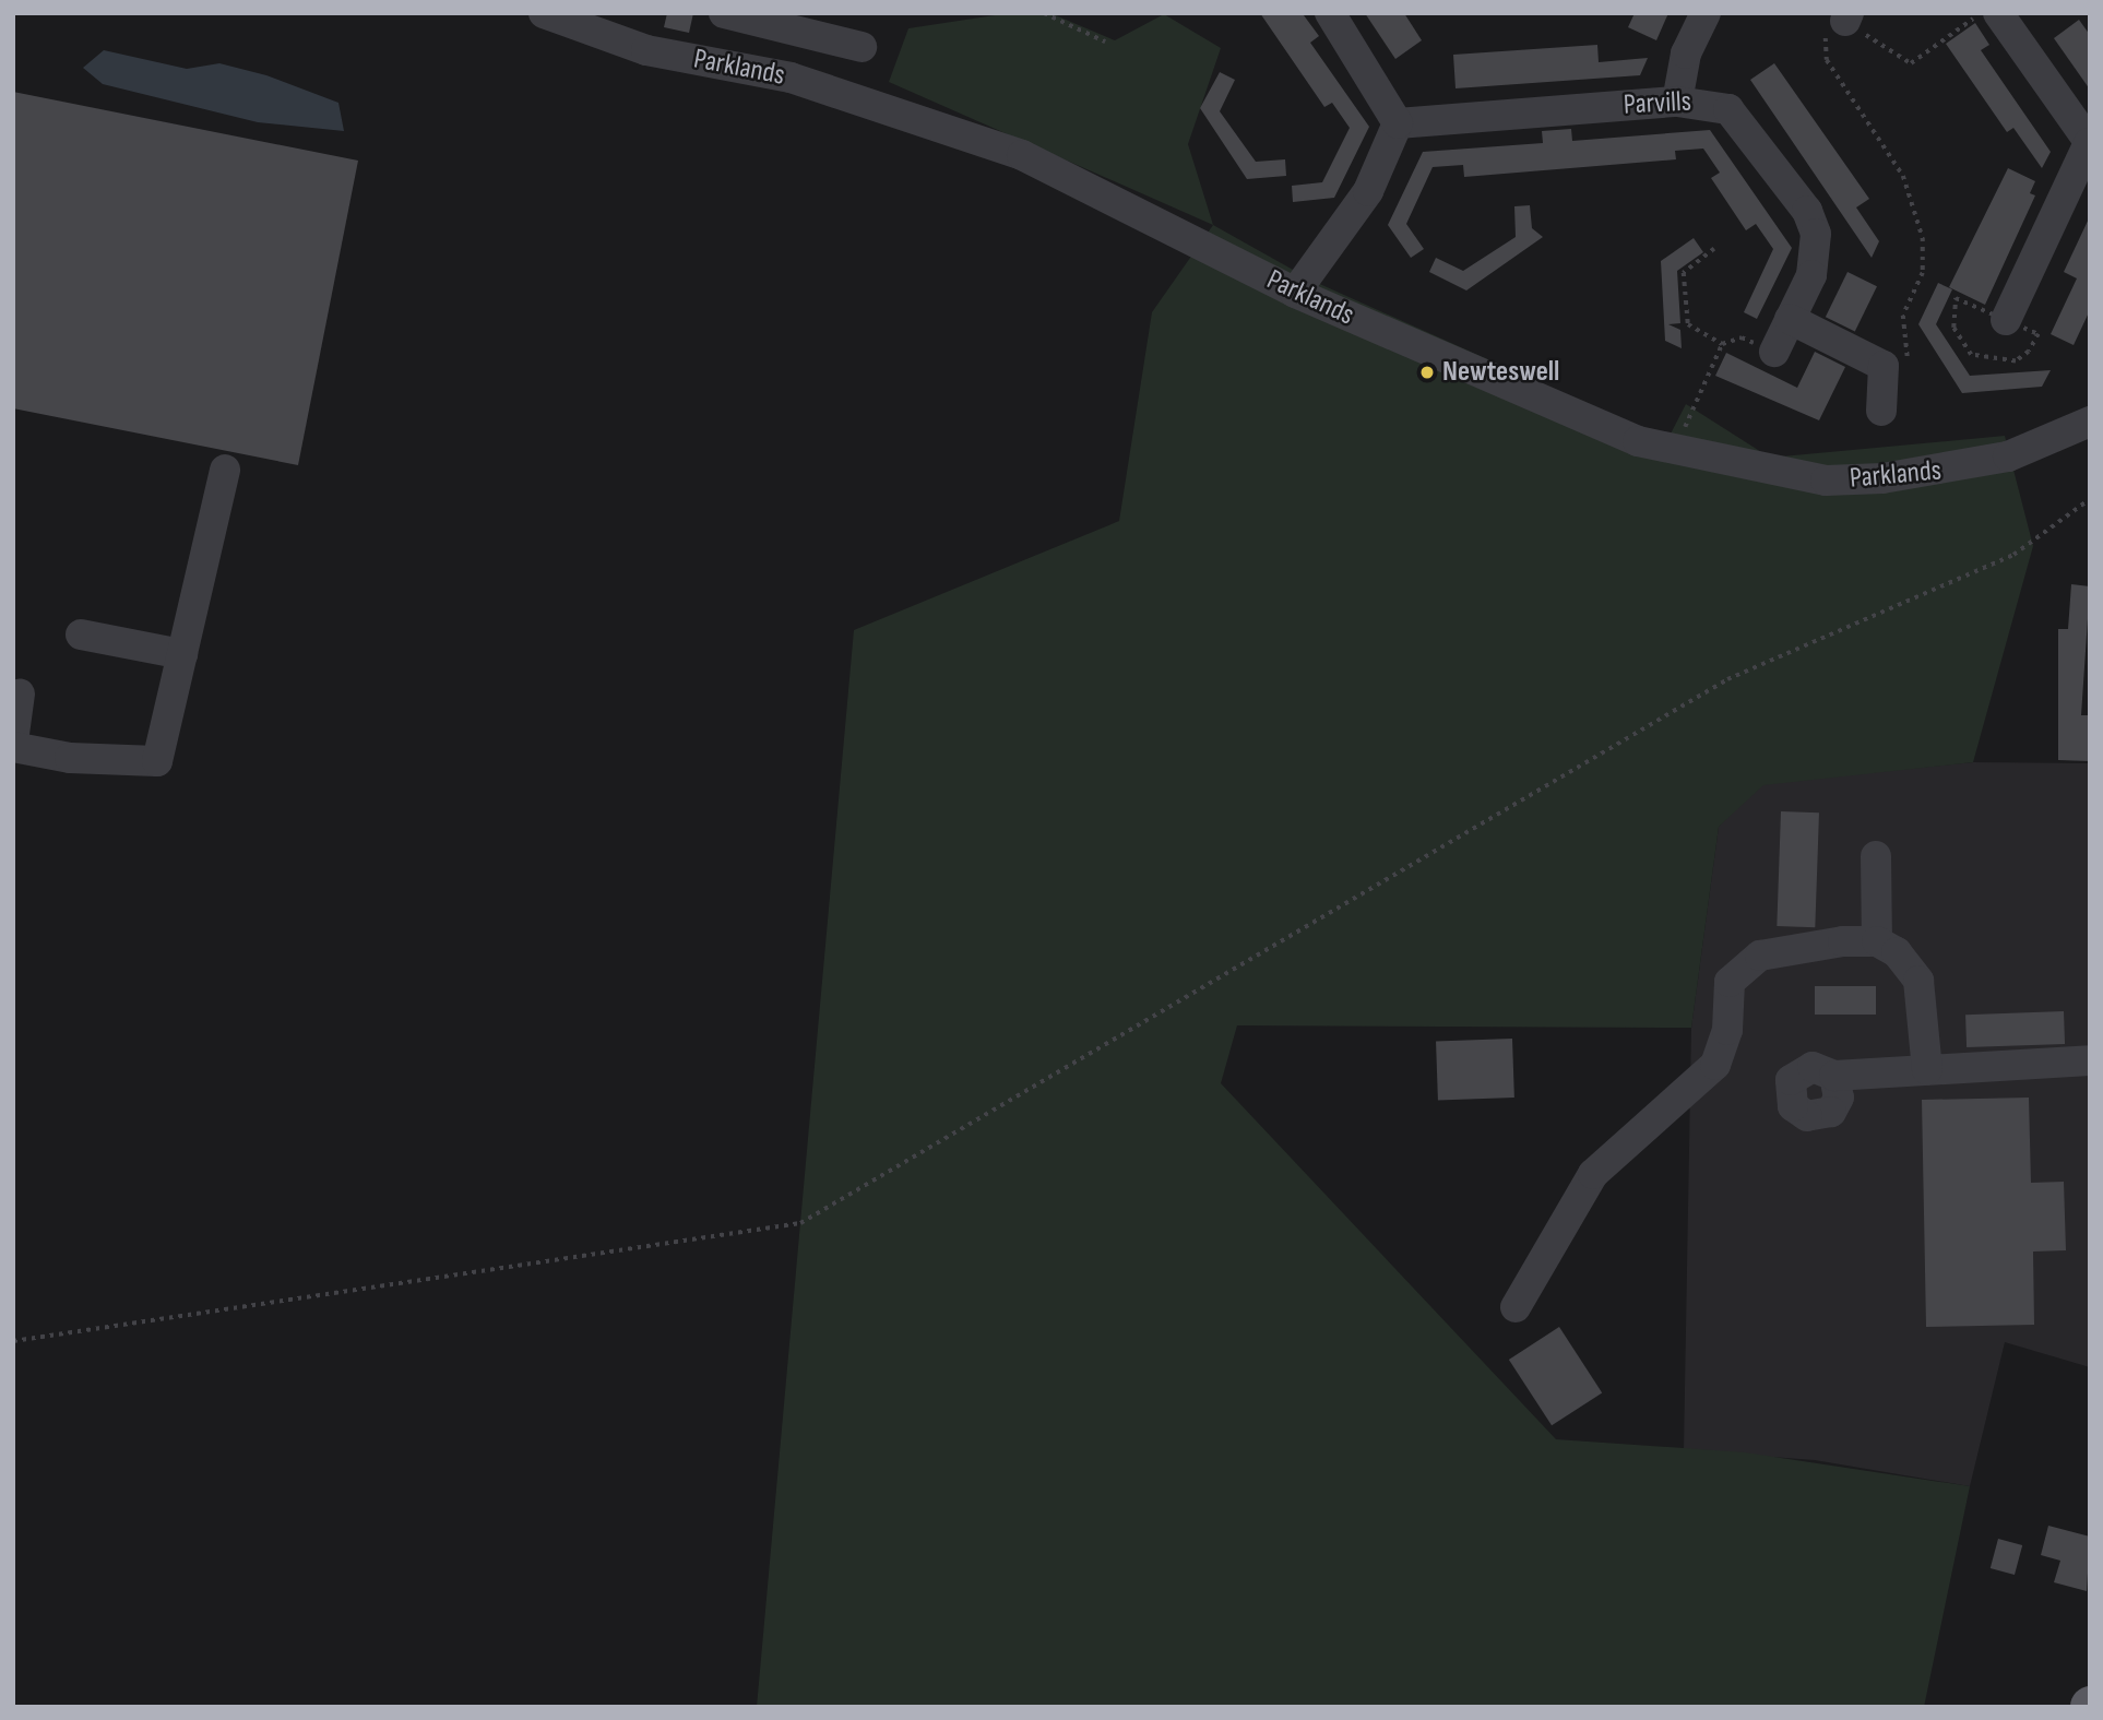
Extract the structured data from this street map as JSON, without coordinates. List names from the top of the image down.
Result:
{
  "streets": {
    "street": ["Parklands", "Parvills"]
  },
  "places": ["Newteswell"]
}
